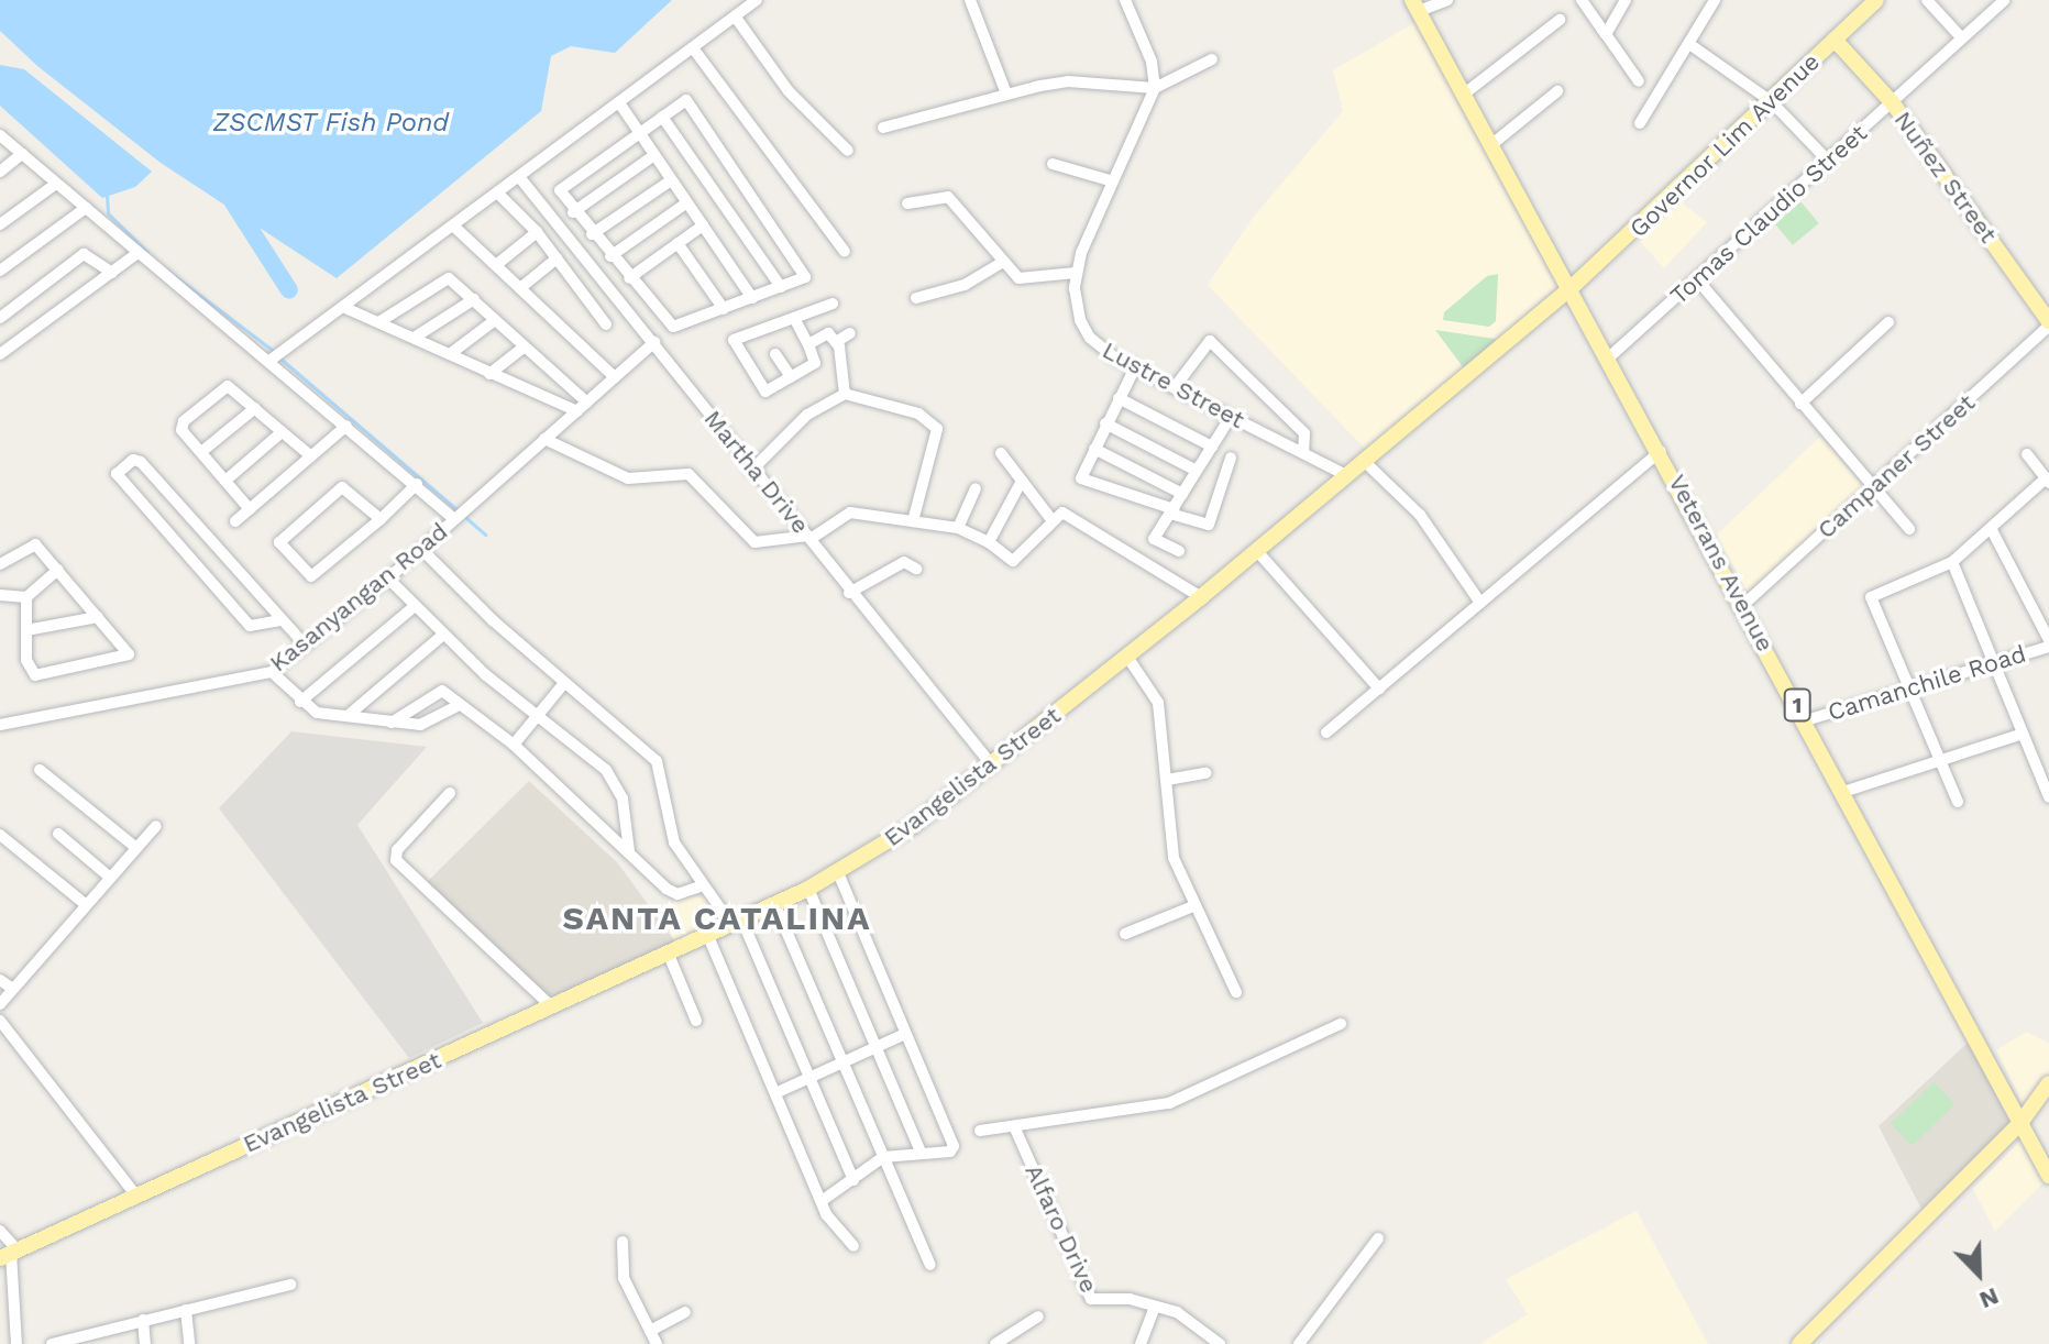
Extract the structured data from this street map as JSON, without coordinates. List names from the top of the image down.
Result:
{
  "streets": {
    "main road": [
      "Governor Lim Avenue",
      "Nuñez Street",
      "Veterans Avenue",
      "1",
      "Evangelista Street"
    ],
    "street": [
      "Tomas Claudio Street",
      "Lustre Street",
      "Campaner Street",
      "Martha Drive",
      "Kasanyangan Road",
      "Camanchile Road",
      "Alfaro Drive"
    ]
  },
  "crossings": [
    ["Governor Lim Avenue", "Nuñez Street"],
    ["Governor Lim Avenue", "Veterans Avenue"],
    ["Governor Lim Avenue", "Evangelista Street"],
    ["Nuñez Street", "Tomas Claudio Street"],
    ["Nuñez Street", "Campaner Street"],
    ["Tomas Claudio Street", "Veterans Avenue"],
    ["Lustre Street", "Evangelista Street"],
    ["Campaner Street", "Veterans Avenue"],
    ["Martha Drive", "Kasanyangan Road"],
    ["Martha Drive", "Evangelista Street"],
    ["Veterans Avenue", "Camanchile Road"],
    ["Veterans Avenue", "Evangelista Street"]
  ],
  "districts": ["SANTA CATALINA"],
  "water": ["ZSCMST Fish Pond"],
  "north": "bottom right"
}
